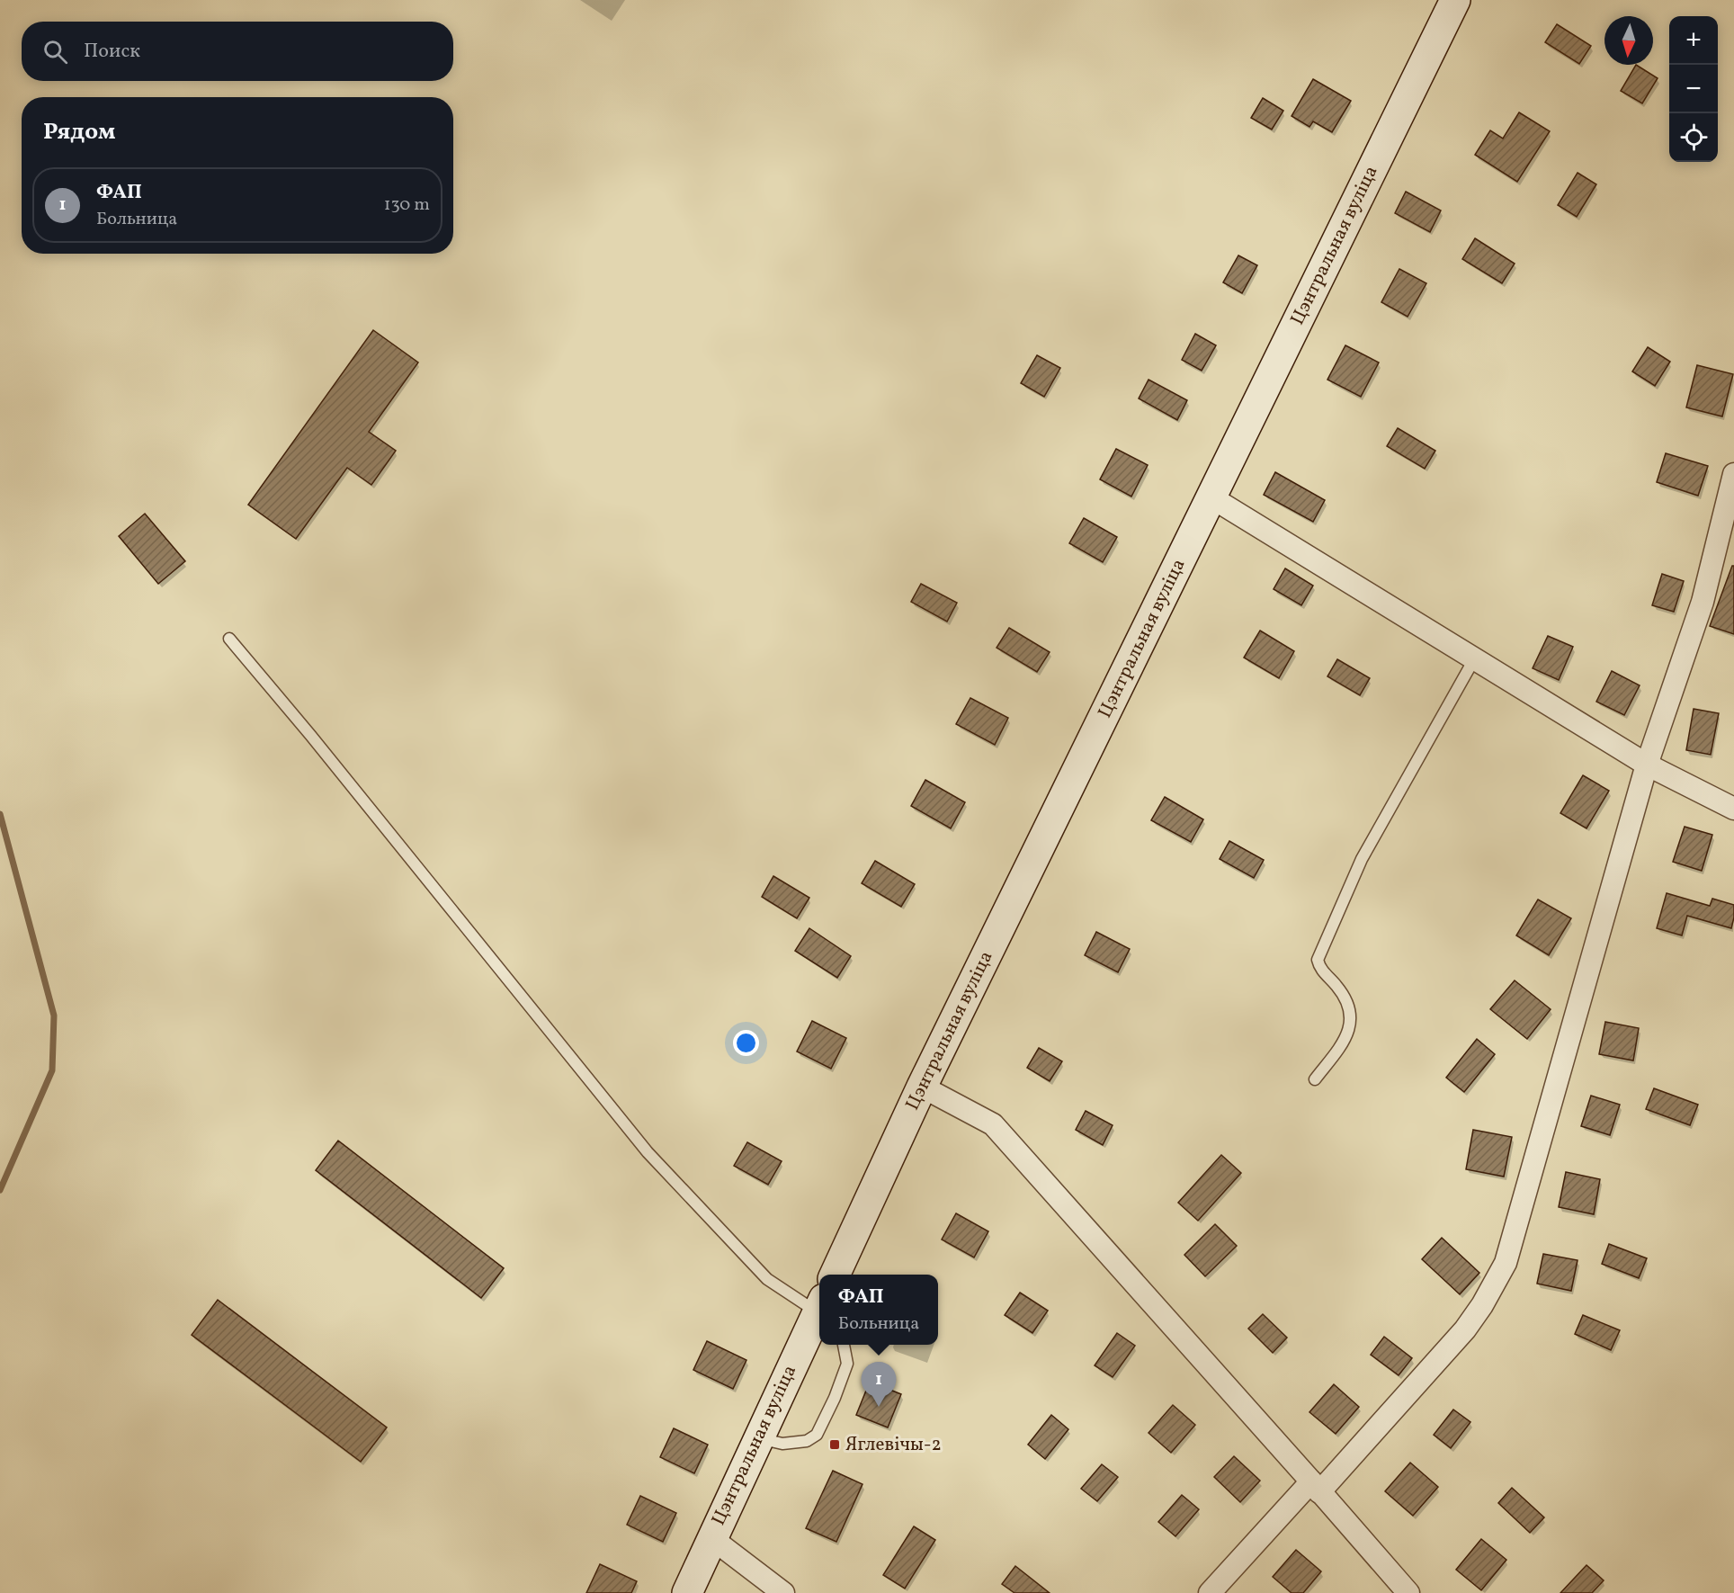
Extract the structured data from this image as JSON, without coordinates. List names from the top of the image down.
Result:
{
  "streets": {
    "street": ["Цэнтральная вуліца"]
  },
  "places": {
    "transit": ["Яглевічы-2"]
  },
  "north": "bottom",
  "page": {
    "map_buttons": ["+", "−"],
    "search": "Поиск",
    "heading": "Рядом",
    "list": [
      {
        "mark": "1",
        "name": "ФАП",
        "note": "Больница",
        "value": "130 m"
      }
    ],
    "popup": ["ФАП", "Больница"],
    "pins": "1"
  }
}
